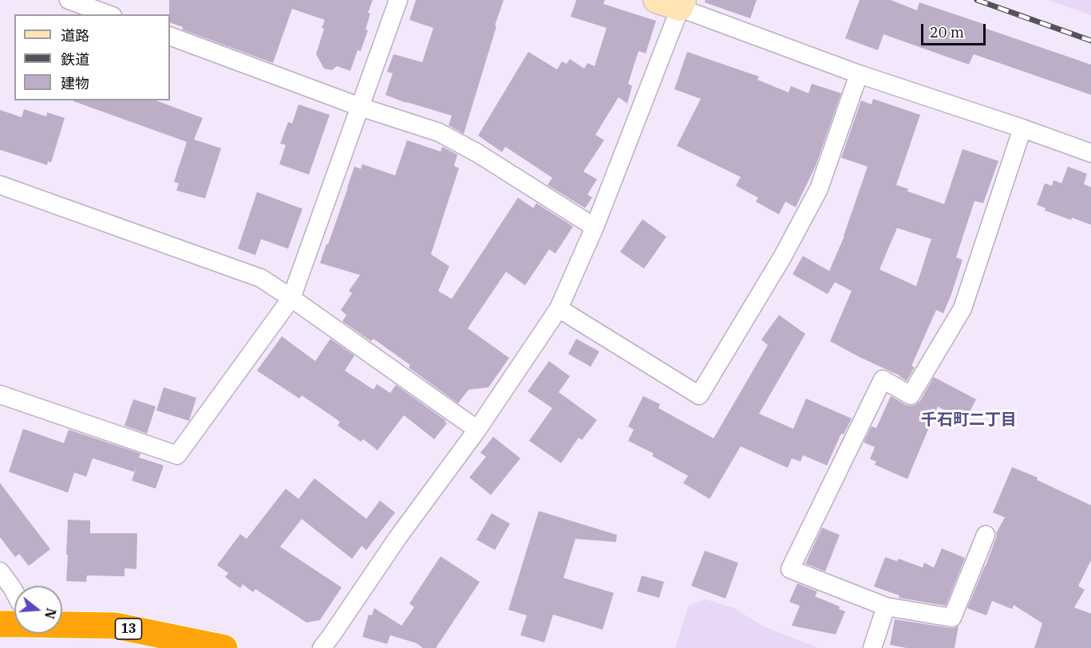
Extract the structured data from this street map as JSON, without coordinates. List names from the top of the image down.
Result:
{
  "streets": {
    "highway": ["13"]
  },
  "districts": ["千石町二丁目"],
  "legend": ["道路", "鉄道", "建物"],
  "scale_bar": "20 m",
  "north": "right"
}
